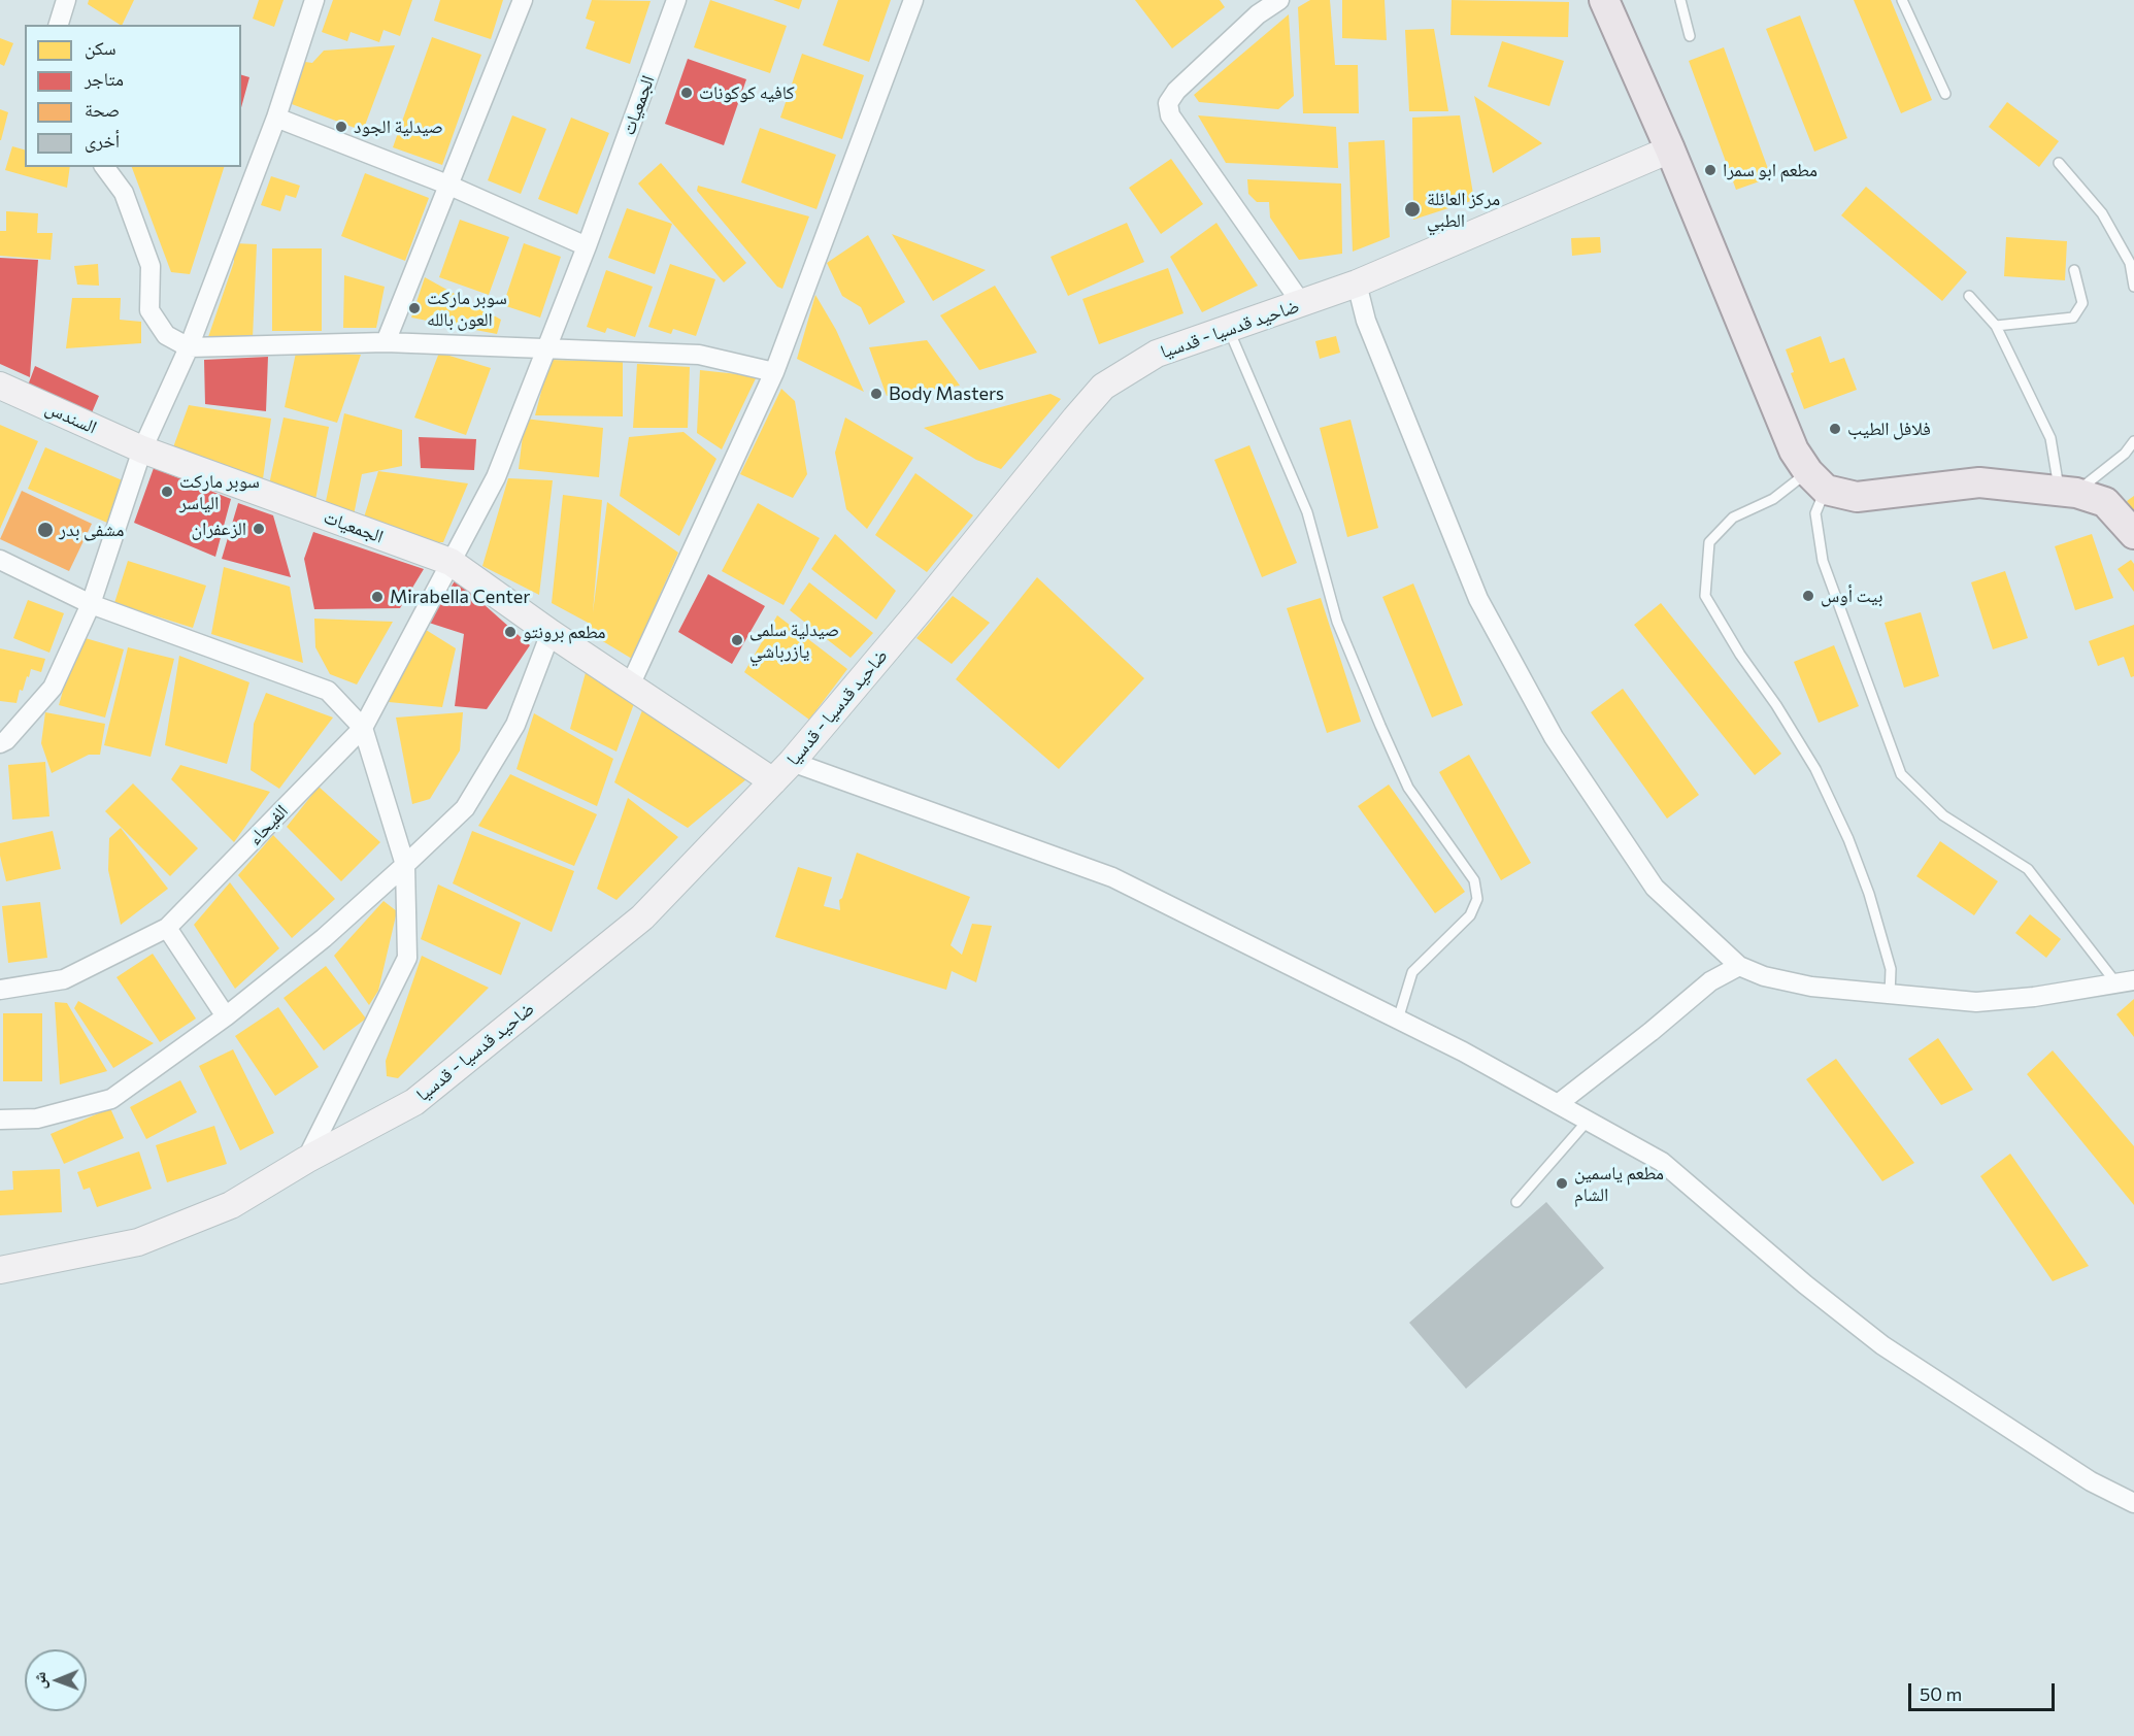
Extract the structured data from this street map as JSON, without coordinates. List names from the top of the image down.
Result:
{
  "streets": {
    "main road": ["الجمعيات", "ضاحيد قدسيا - قدسيا", "السندس"],
    "street": ["الفيحاء"]
  },
  "crossings": [
    ["الجمعيات", "السندس"],
    ["الجمعيات", "الفيحاء"]
  ],
  "places": [
    "كافيه كوكونات",
    "صيدلية الجود",
    "مطعم ابو سمرا",
    "مركز العائلة الطبي",
    "سوبر ماركت العون بالله",
    "Body Masters",
    "فلافل الطيب",
    "سوبر ماركت الياسر",
    "الزعفران",
    "مشفى بدر",
    "بيت أوس",
    "Mirabella Center",
    "مطعم برونتو",
    "صيدلية سلمى يازرباشي",
    "مطعم ياسمين الشام"
  ],
  "legend": [
    "سكن",
    "متاجر",
    "صحة",
    "أخرى"
  ],
  "scale_bar": "50 m",
  "north": "left"
}
